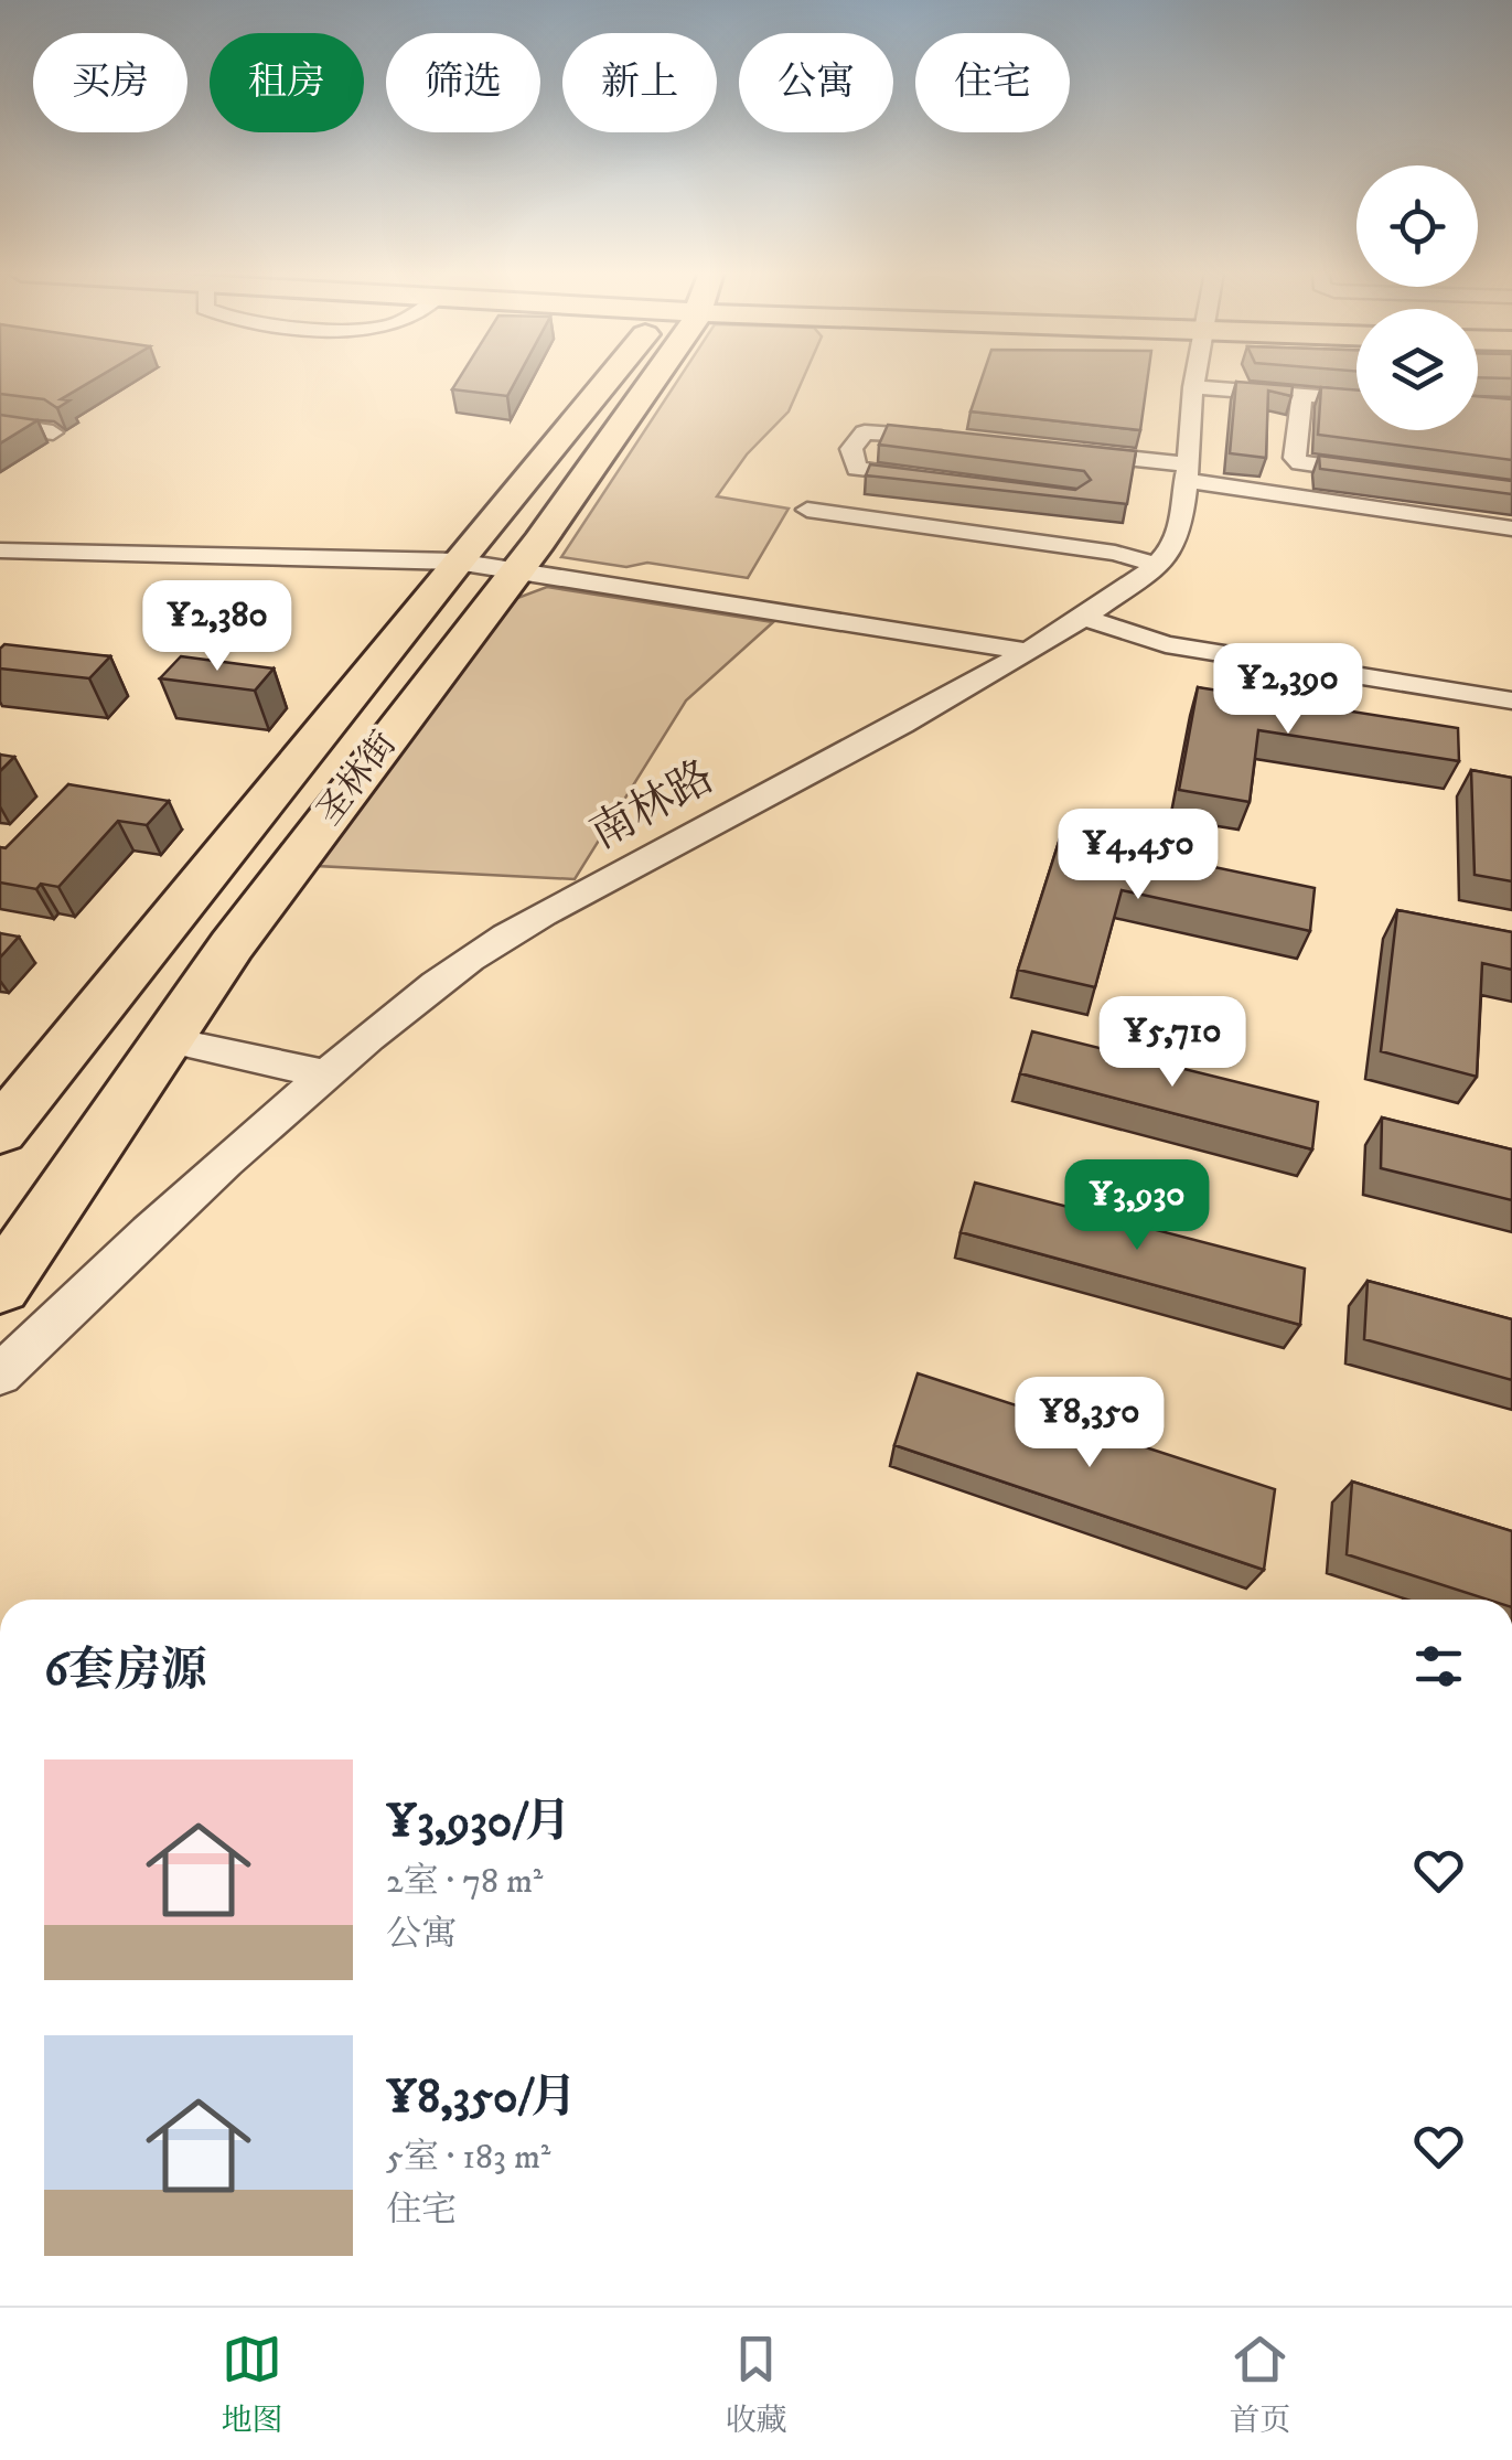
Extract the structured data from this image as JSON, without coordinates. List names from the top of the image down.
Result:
{
  "streets": {
    "highway": ["圣林街"],
    "street": ["南林路"]
  },
  "page": {
    "chip": [
      "买房",
      "租房",
      "筛选",
      "新上",
      "公寓",
      "住宅"
    ],
    "price": [
      "¥2,380",
      "¥2,390",
      "¥4,450",
      "¥5,710",
      "¥3,930",
      "¥8,350"
    ],
    "heading": "6套房源",
    "list": [
      {
        "name": "¥3,930/月",
        "note": "2室 · 78 m² · 公寓"
      },
      {
        "name": "¥8,350/月",
        "note": "5室 · 183 m² · 住宅"
      }
    ],
    "tabs": ["地图", "收藏", "首页"]
  }
}
